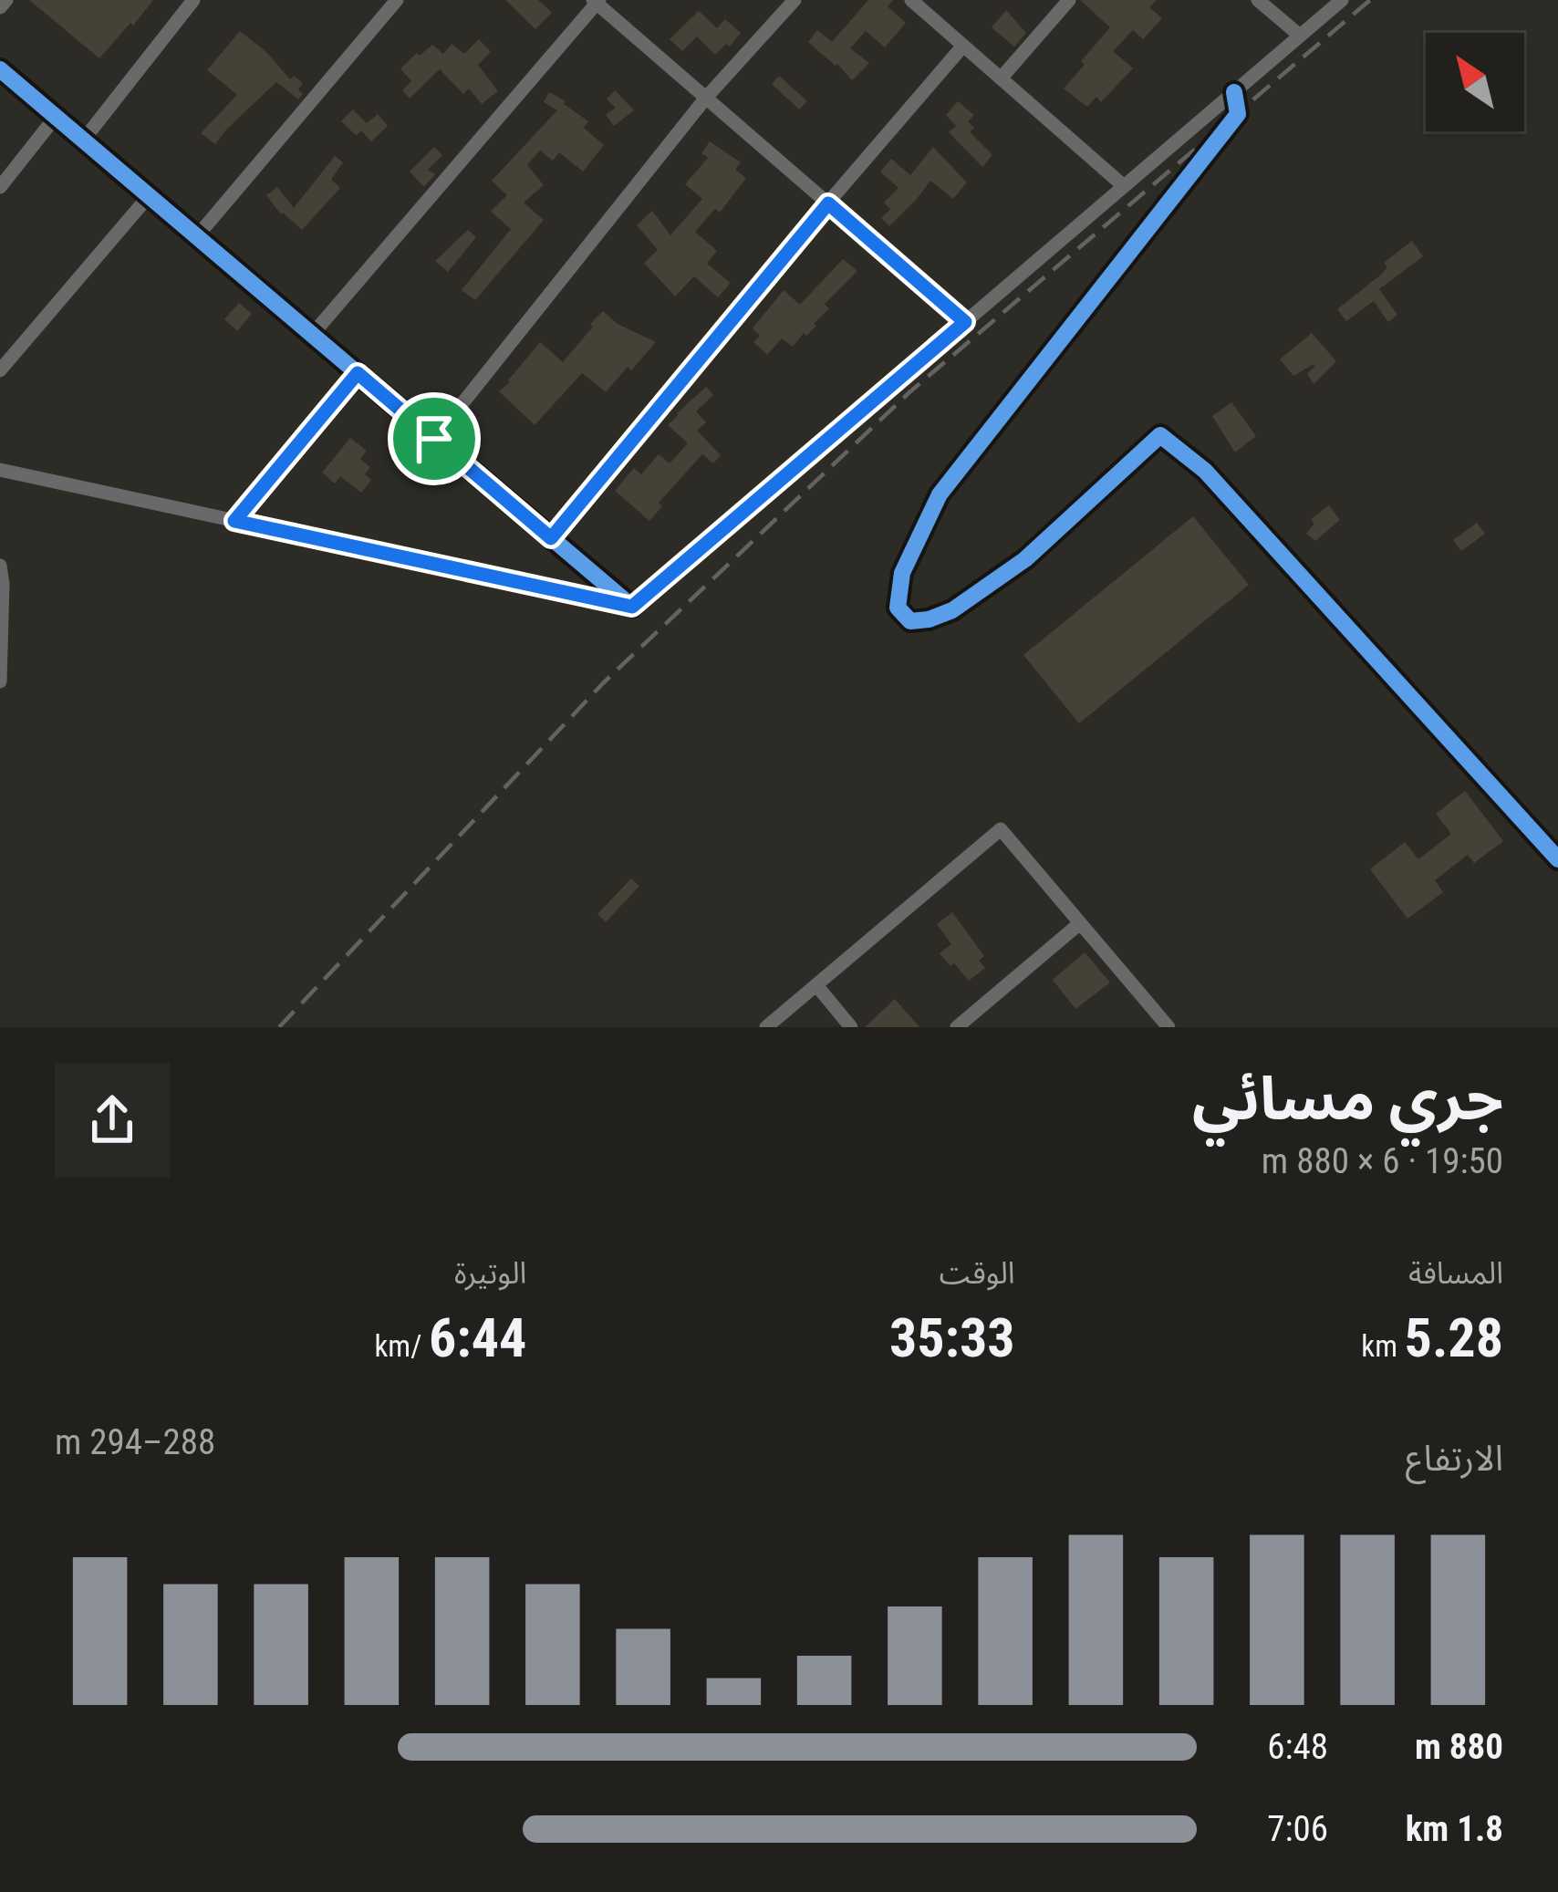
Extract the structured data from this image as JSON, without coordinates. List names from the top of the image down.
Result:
{
  "north": "top left",
  "page": {
    "heading": ["جري مسائي", "19:50 · 6 × 880 m"],
    "stats": [
      ["المسافة", "5.28 km"],
      ["الوقت", "35:33"],
      ["الوتيرة", "6:44 /km"]
    ],
    "chart": ["الارتفاع", "288–294 m"],
    "list": [
      {
        "name": "880 m",
        "note": "6:48"
      },
      {
        "name": "1.8 km",
        "note": "7:06"
      }
    ]
  }
}
